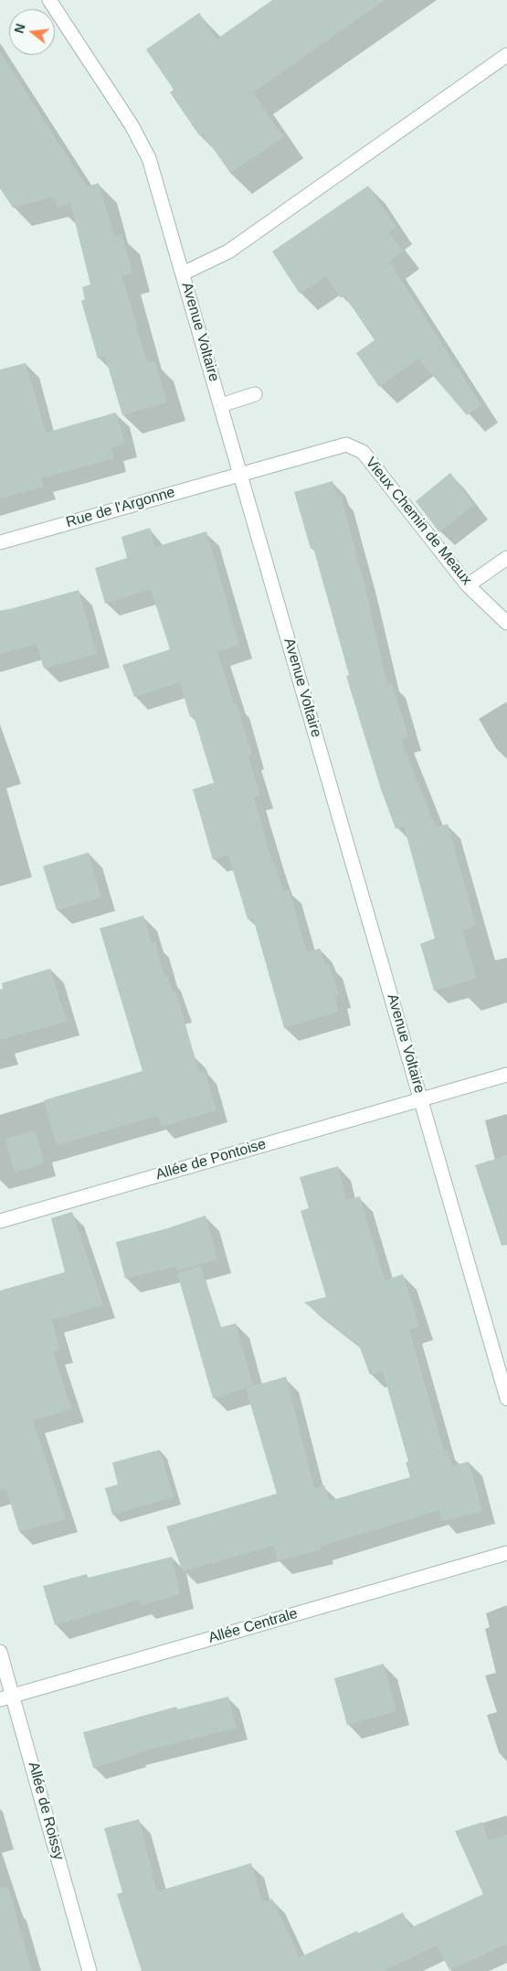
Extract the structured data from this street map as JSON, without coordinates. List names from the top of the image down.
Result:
{
  "streets": {
    "street": [
      "Avenue Voltaire",
      "Rue de l'Argonne",
      "Vieux Chemin de Meaux",
      "Allée de Pontoise",
      "Allée Centrale",
      "Allée de Roissy"
    ]
  },
  "crossings": [
    ["Avenue Voltaire", "Rue de l'Argonne"],
    ["Avenue Voltaire", "Vieux Chemin de Meaux"],
    ["Avenue Voltaire", "Allée de Pontoise"],
    ["Rue de l'Argonne", "Vieux Chemin de Meaux"],
    ["Allée Centrale", "Allée de Roissy"]
  ],
  "north": "left"
}
